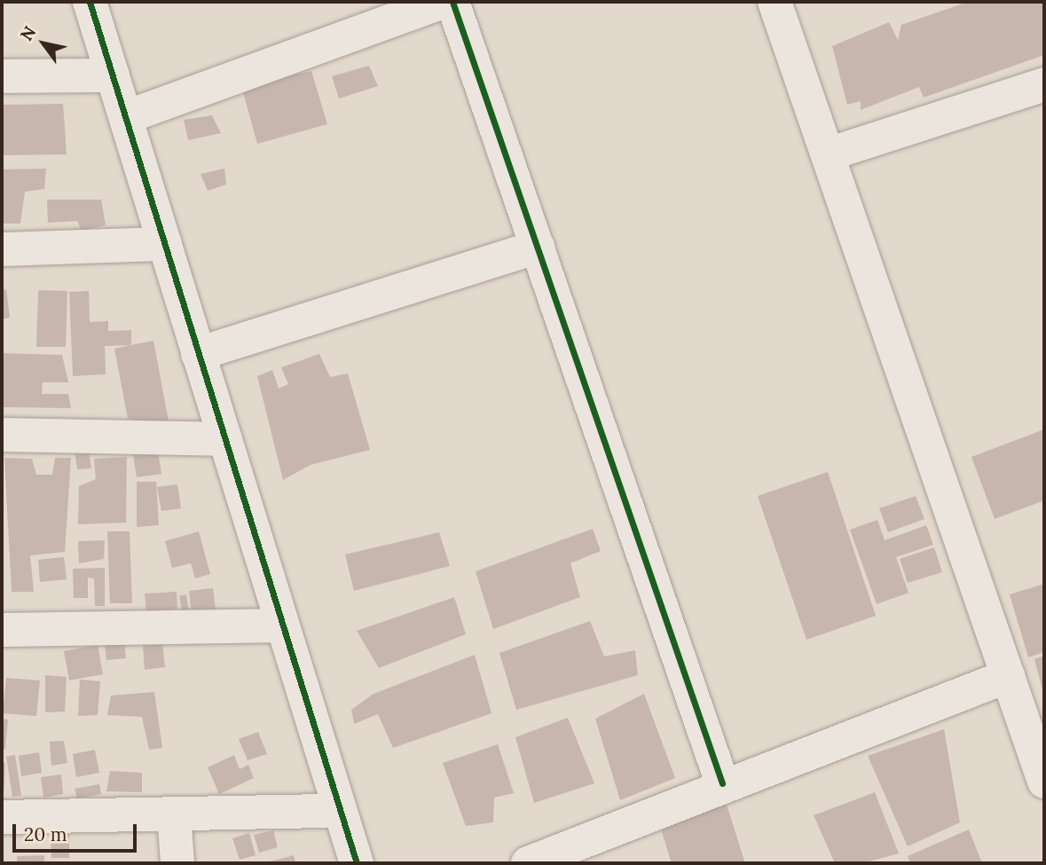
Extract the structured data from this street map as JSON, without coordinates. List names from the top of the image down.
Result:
{
  "scale_bar": "20 m",
  "north": "top left"
}
